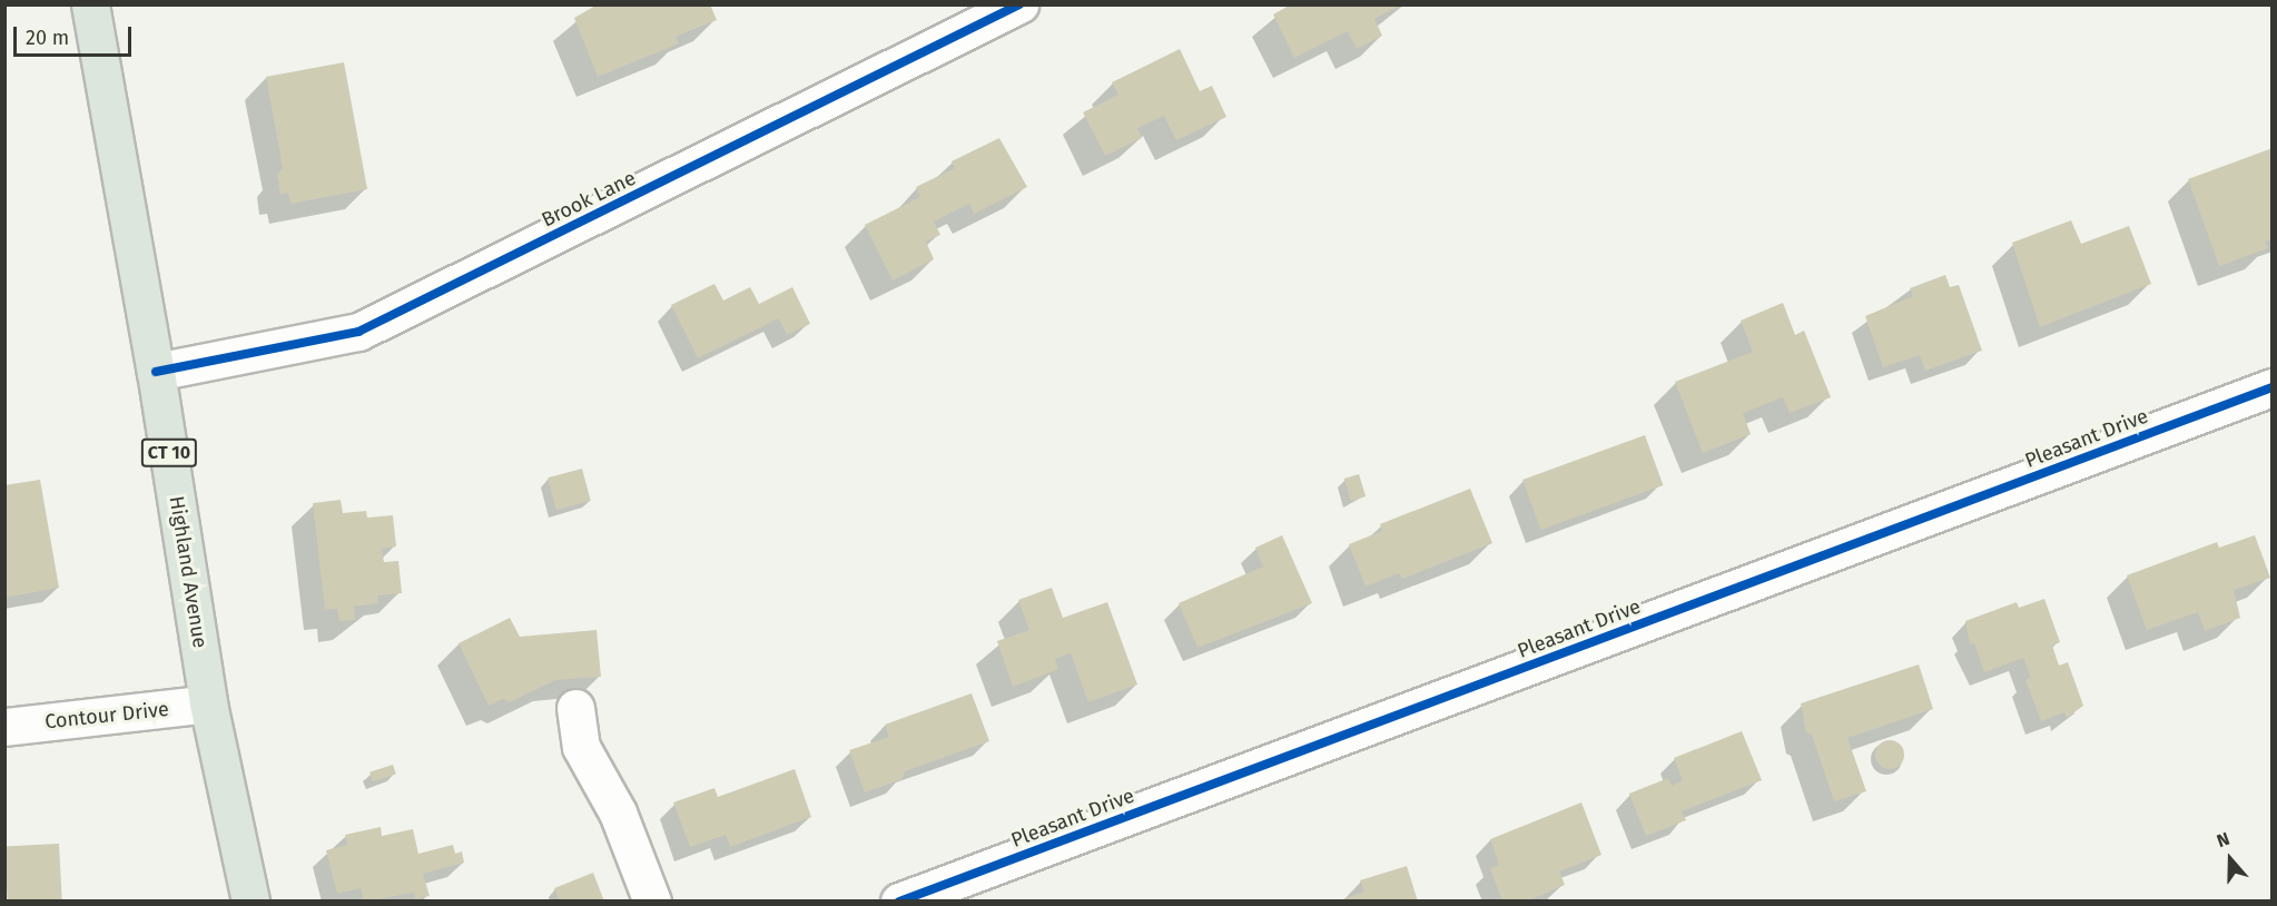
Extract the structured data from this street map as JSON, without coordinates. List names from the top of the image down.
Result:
{
  "streets": {
    "highway": ["CT 10", "Highland Avenue"],
    "street": ["Brook Lane", "Pleasant Drive", "Contour Drive"]
  },
  "crossings": [
    ["Brook Lane", "Highland Avenue"],
    ["Highland Avenue", "Contour Drive"]
  ],
  "scale_bar": "20 m",
  "north": "top"
}
